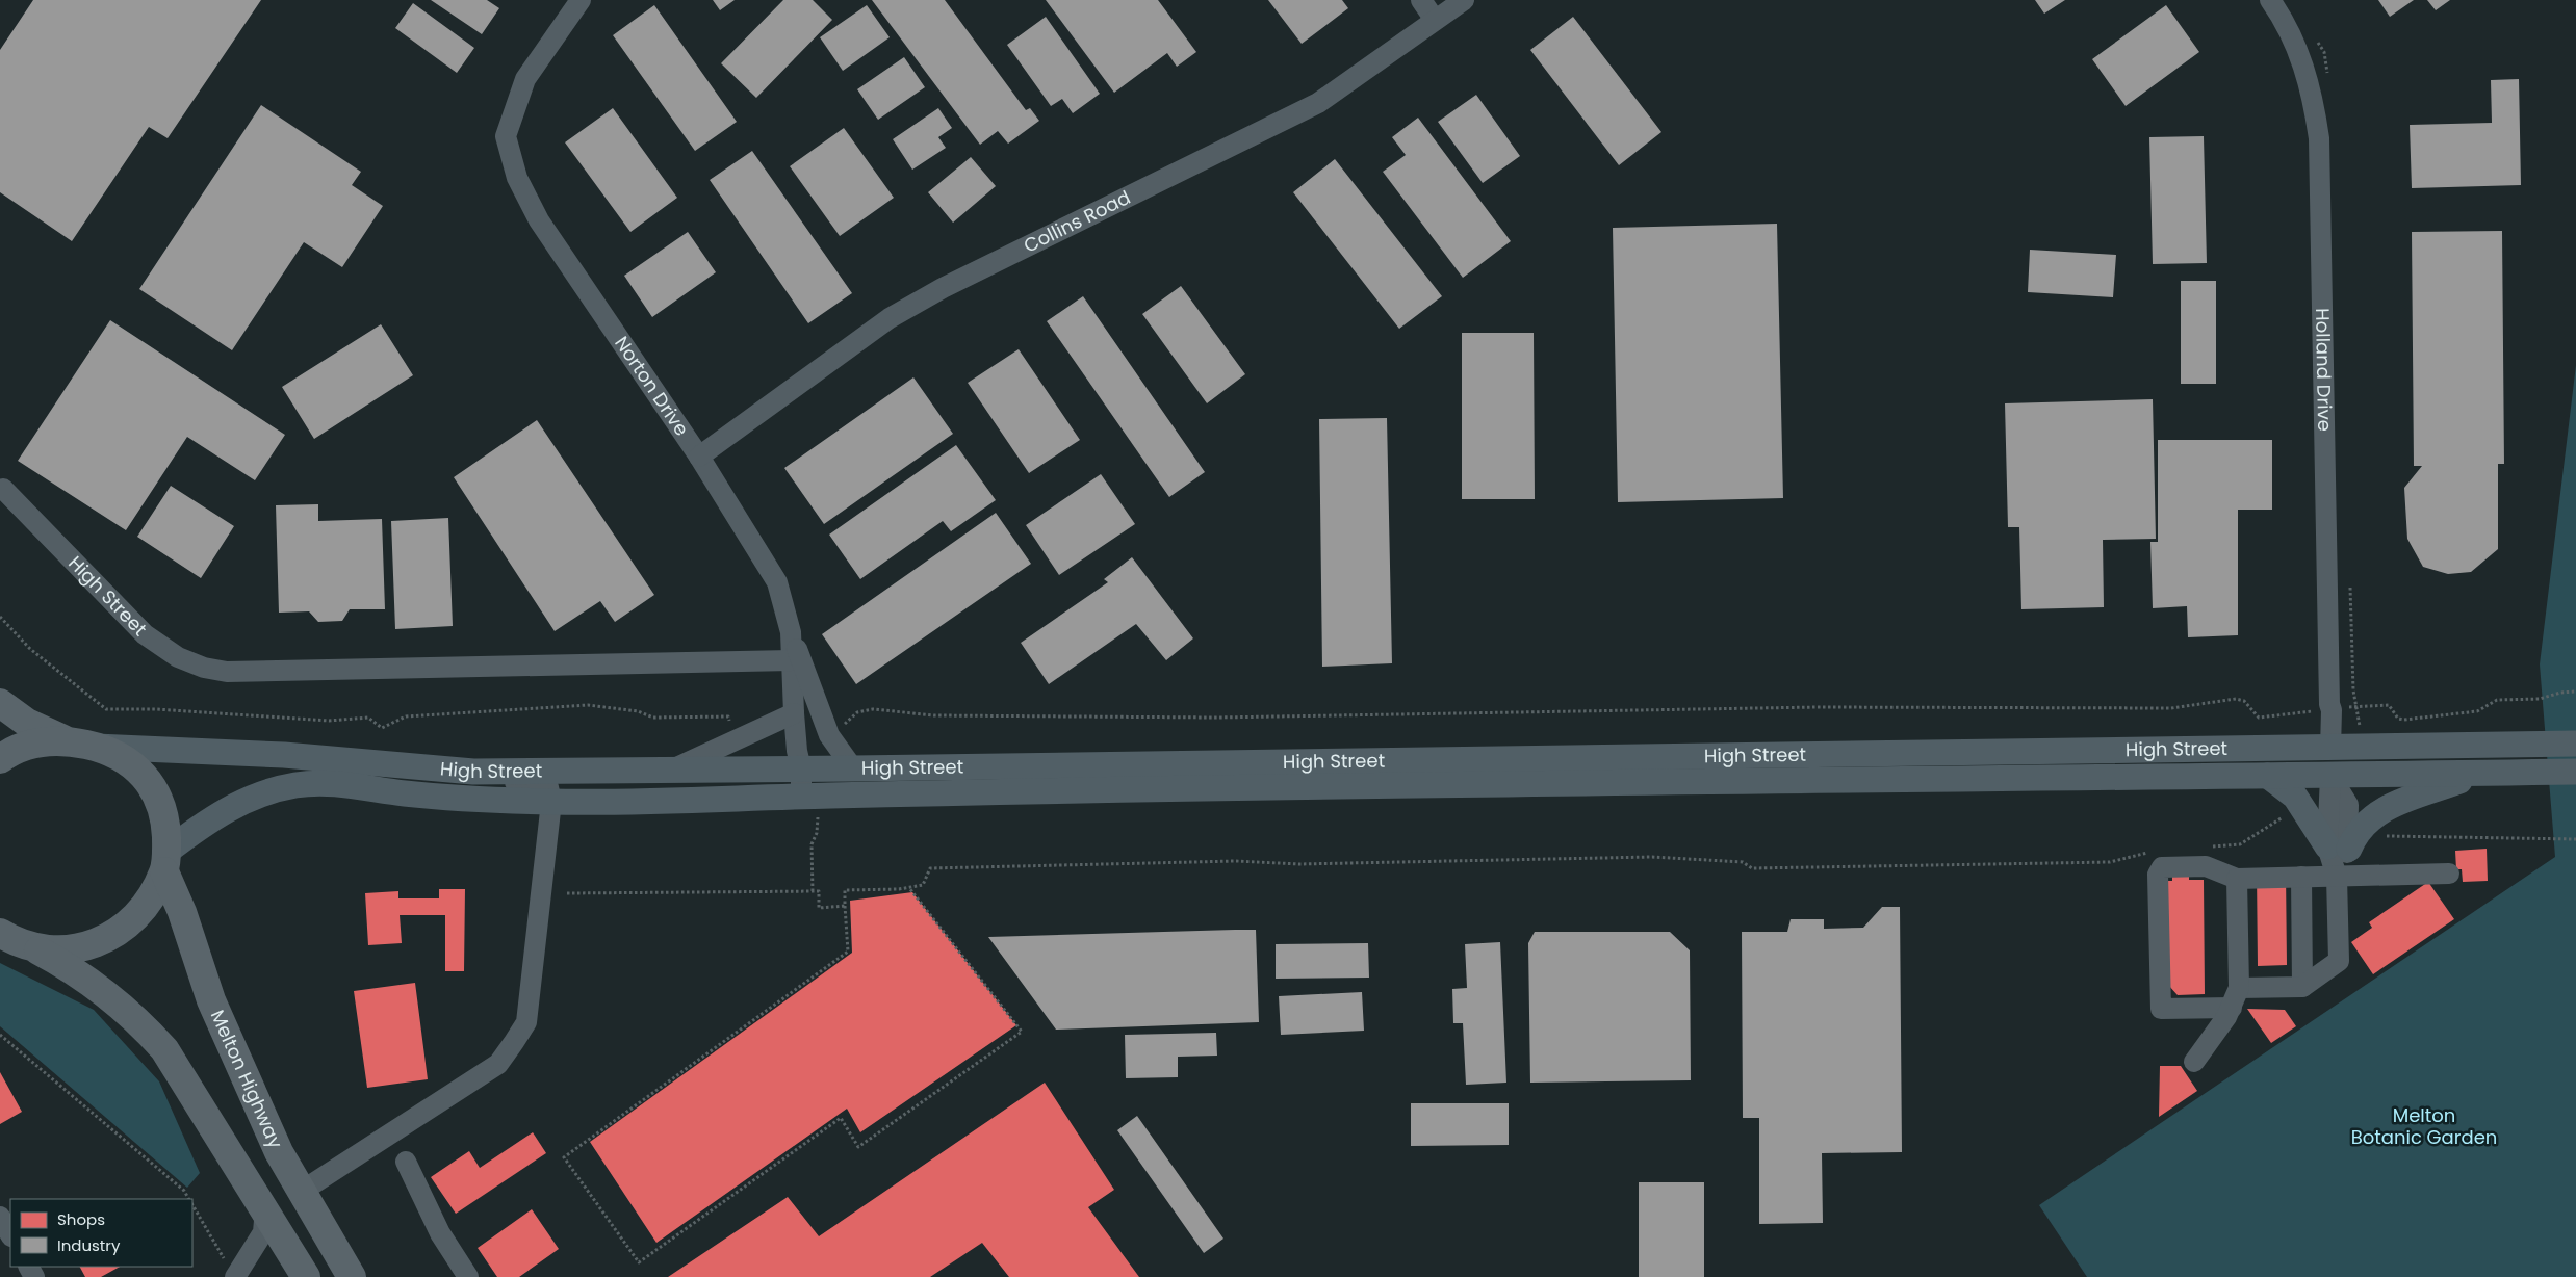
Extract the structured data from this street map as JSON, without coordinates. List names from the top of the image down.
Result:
{
  "streets": {
    "highway": ["Melton Highway"],
    "main road": ["High Street"],
    "street": ["Collins Road", "Holland Drive", "Norton Drive"]
  },
  "crossings": [
    ["Collins Road", "Norton Drive"],
    ["Holland Drive", "High Street"],
    ["Norton Drive", "High Street"],
    ["High Street", "Melton Highway"]
  ],
  "parks": ["Melton Botanic Garden"],
  "legend": ["Shops", "Industry"]
}
